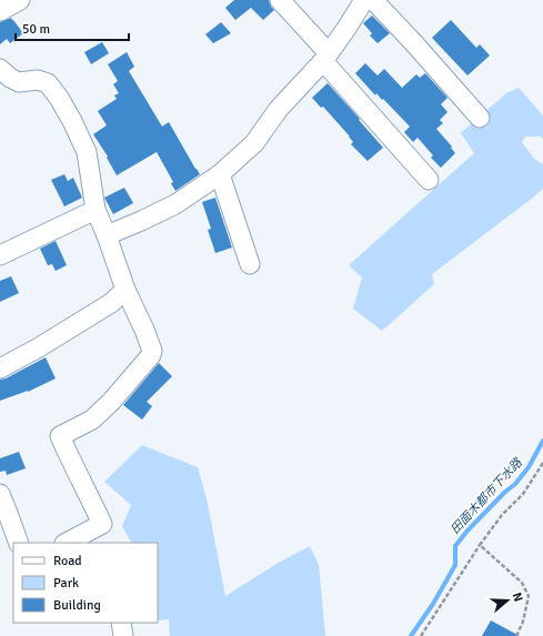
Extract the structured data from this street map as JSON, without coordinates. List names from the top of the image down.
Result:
{
  "water": ["田面木都市下水路"],
  "legend": ["Road", "Park", "Building"],
  "scale_bar": "50 m",
  "north": "right"
}
